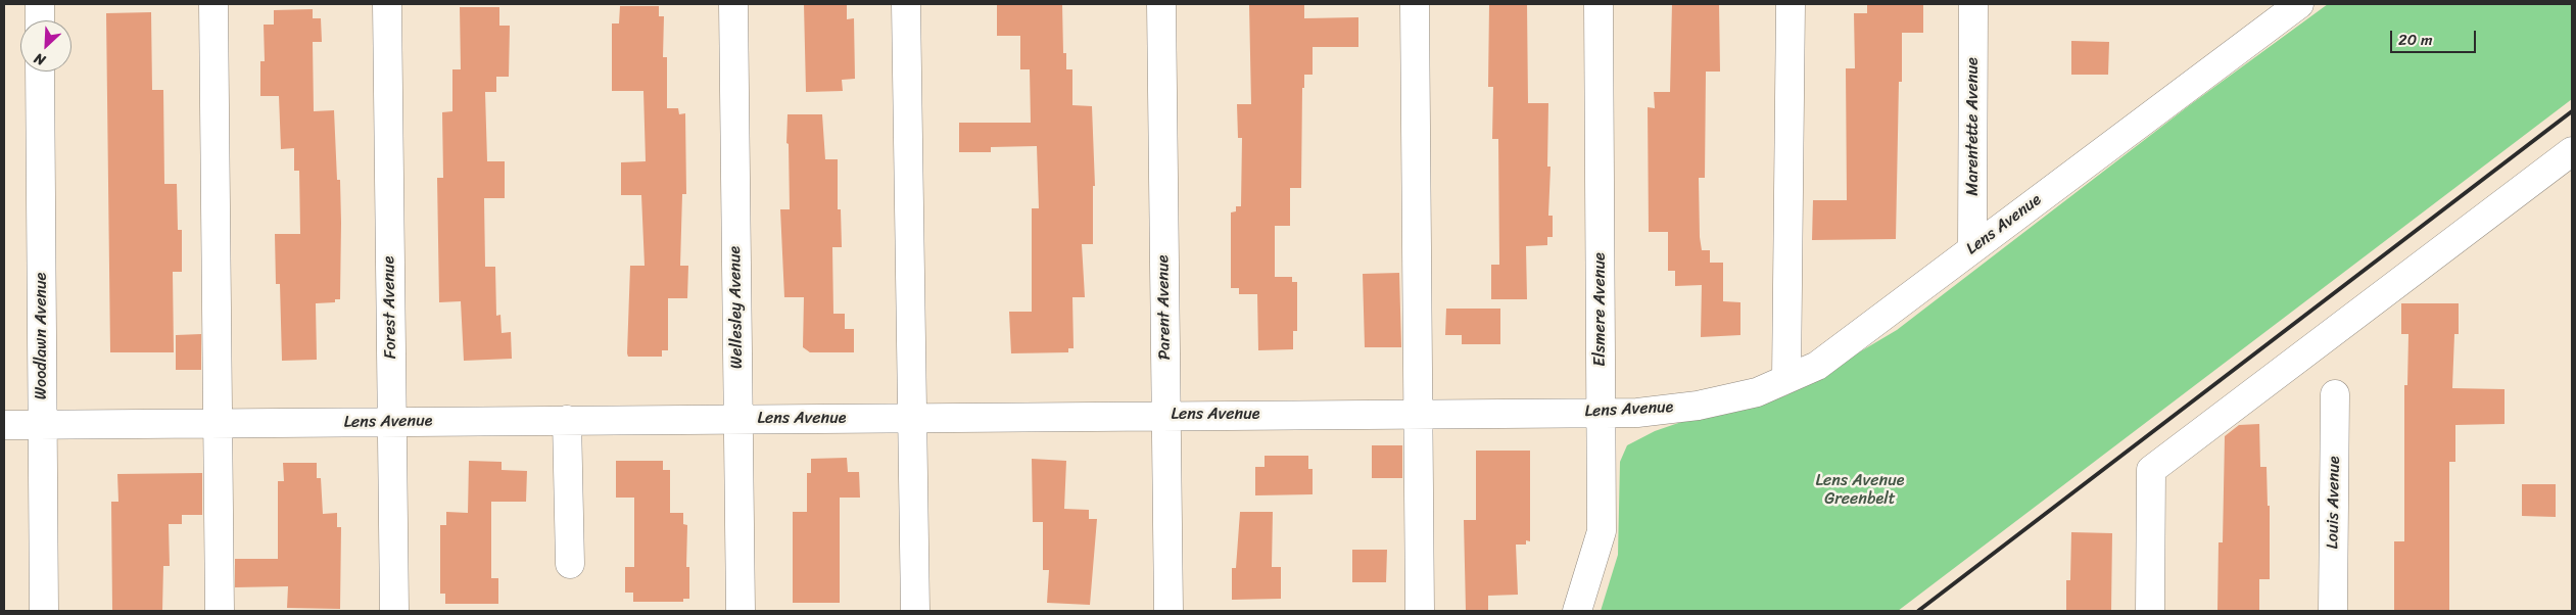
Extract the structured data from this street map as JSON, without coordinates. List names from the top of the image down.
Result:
{
  "streets": {
    "street": [
      "Marentette Avenue",
      "Lens Avenue",
      "Forest Avenue",
      "Wellesley Avenue",
      "Parent Avenue",
      "Elsmere Avenue",
      "Woodlawn Avenue",
      "Louis Avenue"
    ]
  },
  "crossings": [
    ["Marentette Avenue", "Lens Avenue"],
    ["Lens Avenue", "Forest Avenue"],
    ["Lens Avenue", "Wellesley Avenue"],
    ["Lens Avenue", "Parent Avenue"],
    ["Lens Avenue", "Elsmere Avenue"],
    ["Lens Avenue", "Woodlawn Avenue"]
  ],
  "parks": ["Lens Avenue Greenbelt"],
  "scale_bar": "20 m",
  "north": "bottom left"
}
